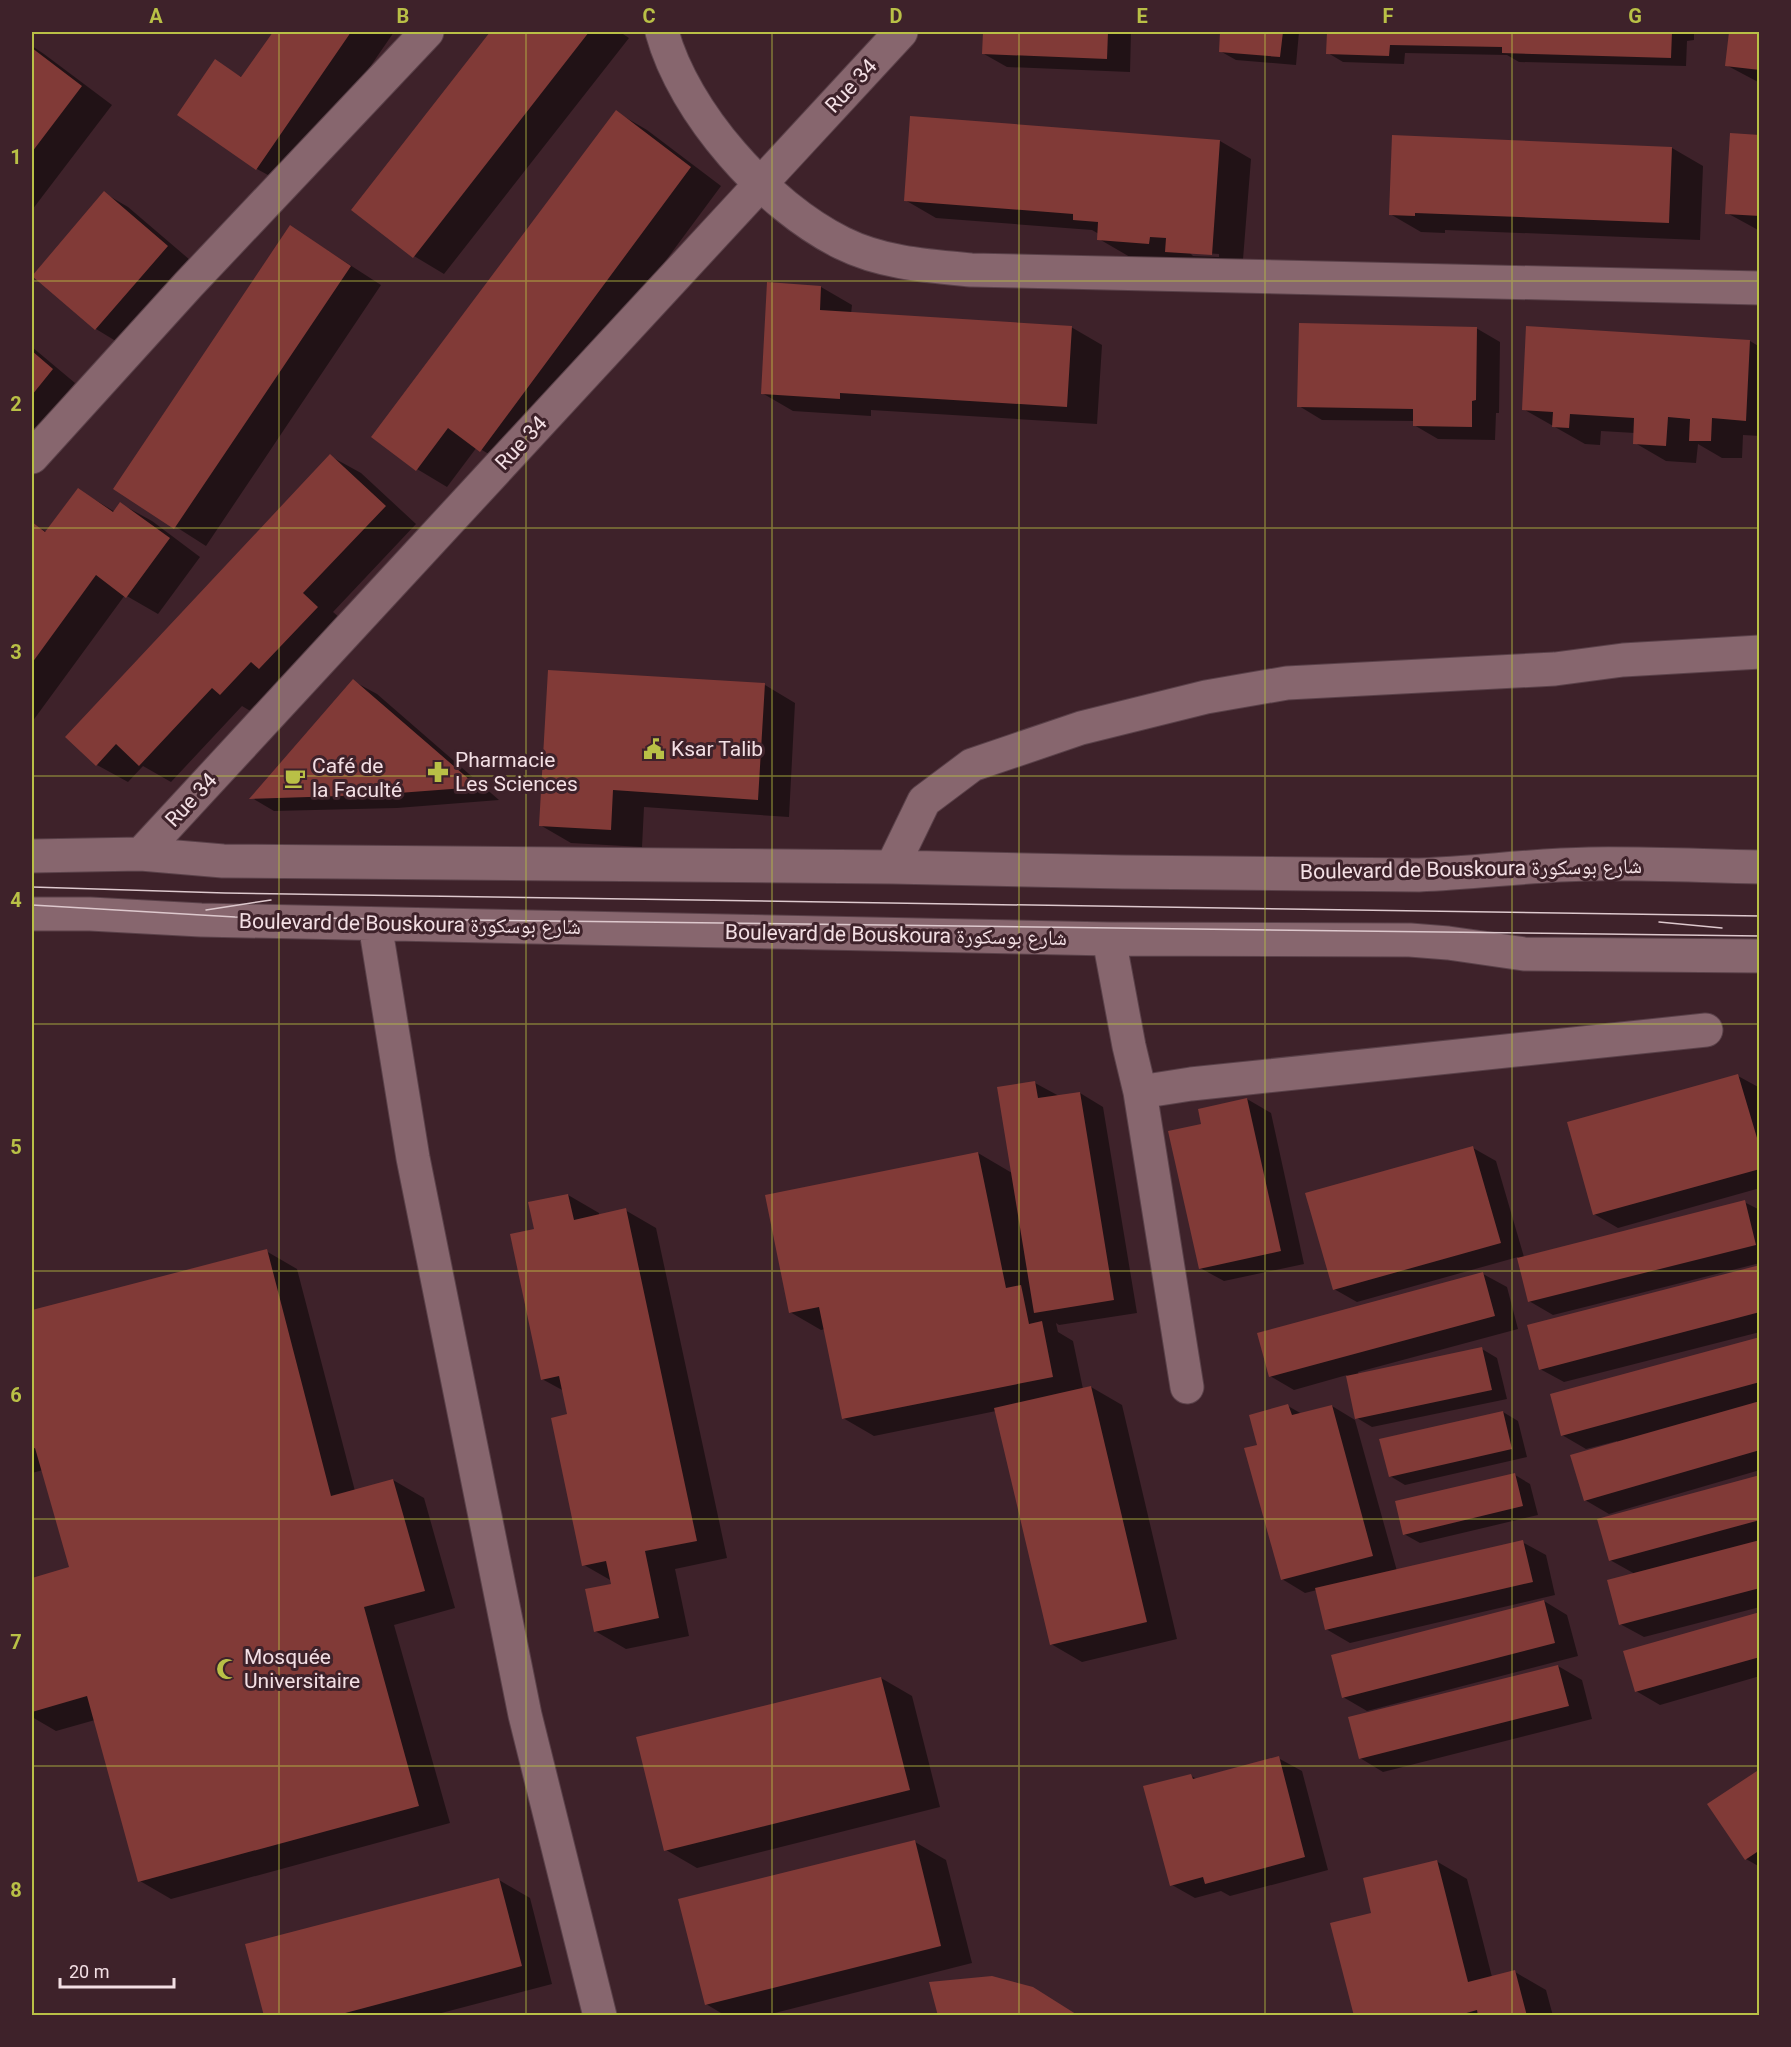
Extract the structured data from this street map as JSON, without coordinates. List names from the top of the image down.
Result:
{
  "streets": {
    "street": ["Rue 34", "Boulevard de Bouskoura شارع بوسكورة"]
  },
  "crossings": [
    ["Rue 34", "Boulevard de Bouskoura شارع بوسكورة"]
  ],
  "places": {
    "public building": ["Ksar Talib"],
    "pharmacy": ["Pharmacie Les Sciences"],
    "cafe": ["Café de la Faculté"],
    "mosque": ["Mosquée Universitaire"]
  },
  "scale_bar": "20 m",
  "grid": {
    "columns": [
      "A",
      "B",
      "C",
      "D",
      "E",
      "F",
      "G"
    ],
    "rows": [
      "1",
      "2",
      "3",
      "4",
      "5",
      "6",
      "7",
      "8"
    ]
  }
}
